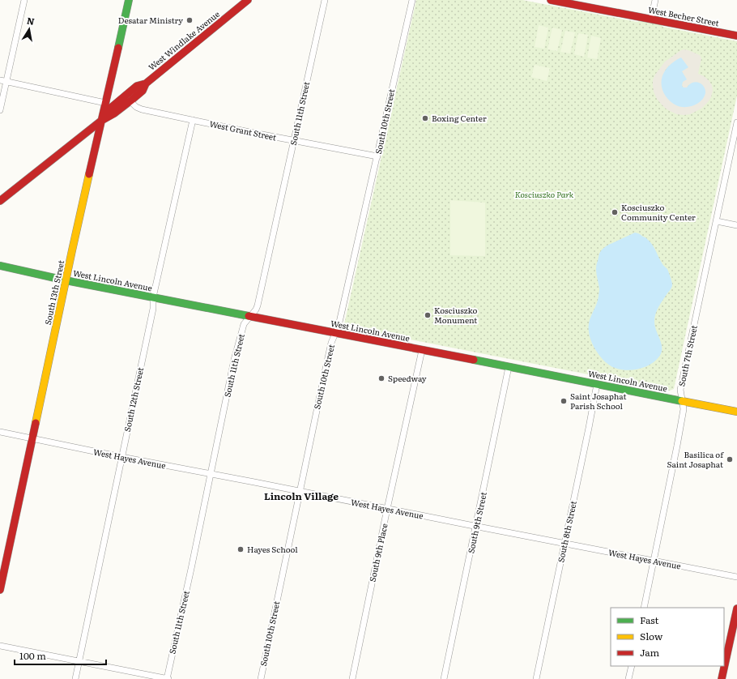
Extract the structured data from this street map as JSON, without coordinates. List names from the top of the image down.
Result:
{
  "streets": {
    "street": [
      "West Becher Street",
      "West Windlake Avenue",
      "South 11th Street",
      "South 10th Street",
      "West Grant Street",
      "West Lincoln Avenue",
      "South 13th Street",
      "South 7th Street",
      "South 12th Street",
      "West Hayes Avenue",
      "South 9th Street",
      "South 8th Street",
      "South 9th Place"
    ]
  },
  "crossings": [
    ["West Windlake Avenue", "West Grant Street"],
    ["West Windlake Avenue", "South 13th Street"],
    ["South 11th Street", "West Grant Street"],
    ["South 11th Street", "West Lincoln Avenue"],
    ["South 11th Street", "West Hayes Avenue"],
    ["South 10th Street", "West Grant Street"],
    ["South 10th Street", "West Lincoln Avenue"],
    ["South 10th Street", "West Hayes Avenue"],
    ["West Grant Street", "South 12th Street"],
    ["West Lincoln Avenue", "South 13th Street"],
    ["West Lincoln Avenue", "South 7th Street"],
    ["West Lincoln Avenue", "South 12th Street"],
    ["West Lincoln Avenue", "South 9th Street"],
    ["West Lincoln Avenue", "South 8th Street"],
    ["West Lincoln Avenue", "South 9th Place"],
    ["South 13th Street", "West Hayes Avenue"],
    ["South 7th Street", "West Hayes Avenue"],
    ["South 12th Street", "West Hayes Avenue"],
    ["West Hayes Avenue", "South 9th Street"],
    ["West Hayes Avenue", "South 8th Street"],
    ["West Hayes Avenue", "South 9th Place"]
  ],
  "districts": ["Lincoln Village"],
  "parks": ["Kosciuszko Park"],
  "places": [
    "Desatar Ministry",
    "Boxing Center",
    "Kosciuszko Community Center",
    "Kosciuszko Monument",
    "Speedway",
    "Saint Josaphat Parish School",
    "Basilica of Saint Josaphat",
    "Hayes School"
  ],
  "legend": ["Fast", "Slow", "Jam"],
  "scale_bar": "100 m",
  "north": "top"
}
